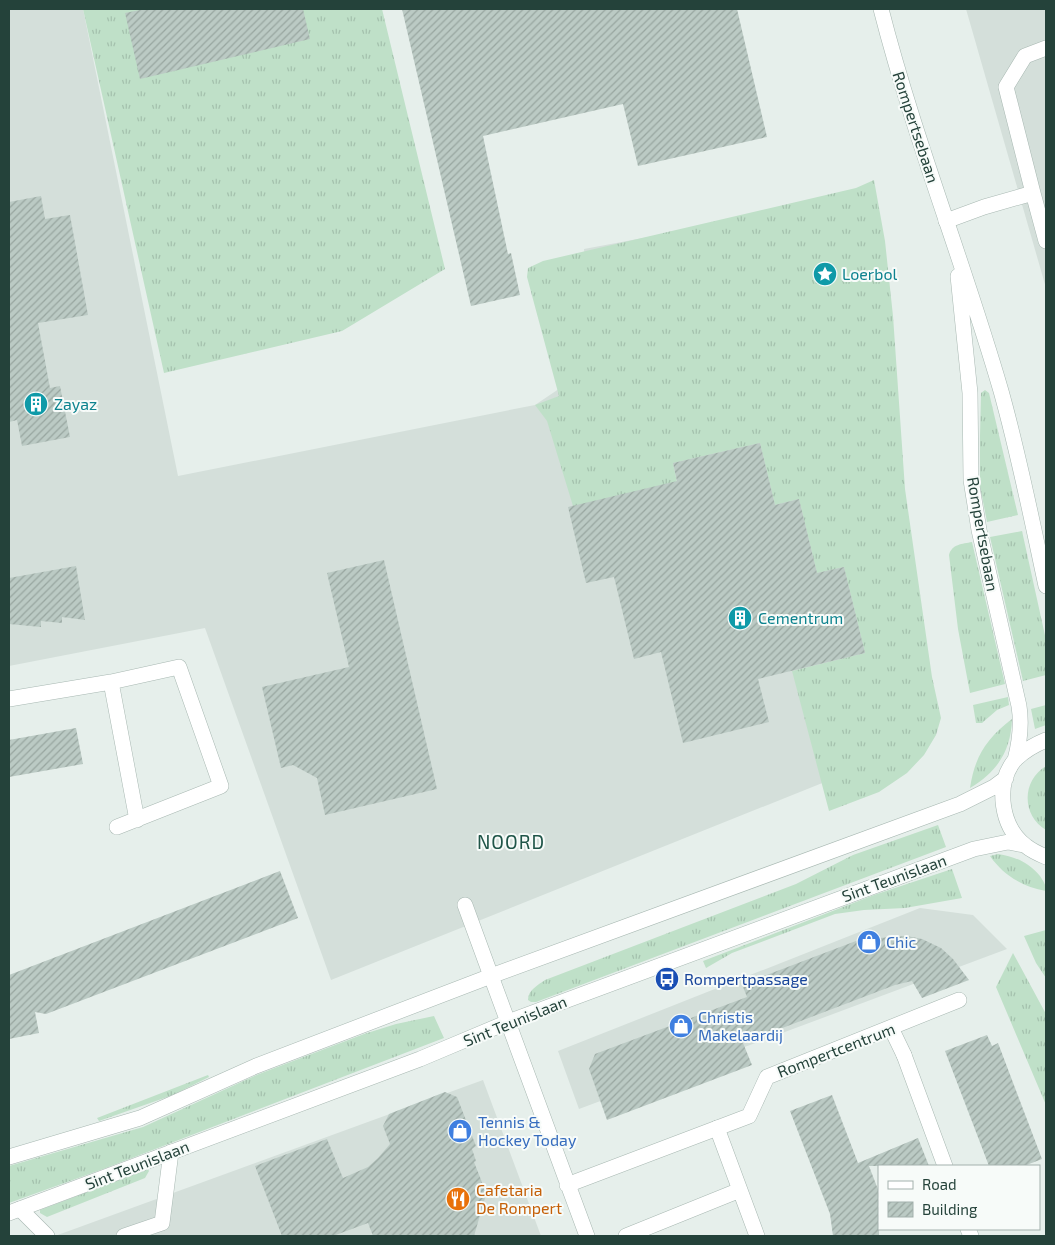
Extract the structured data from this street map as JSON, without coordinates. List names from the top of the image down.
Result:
{
  "streets": {
    "street": ["Rompertsebaan", "Sint Teunislaan", "Rompertcentrum"]
  },
  "districts": ["NOORD"],
  "places": {
    "place": ["Loerbol"],
    "building": ["Zayaz", "Cementrum"],
    "shop": ["Chic", "Christis Makelaardij", "Tennis & Hockey Today"],
    "bus stop": ["Rompertpassage"],
    "restaurant": ["Cafetaria De Rompert"]
  },
  "legend": ["Road", "Building"]
}
